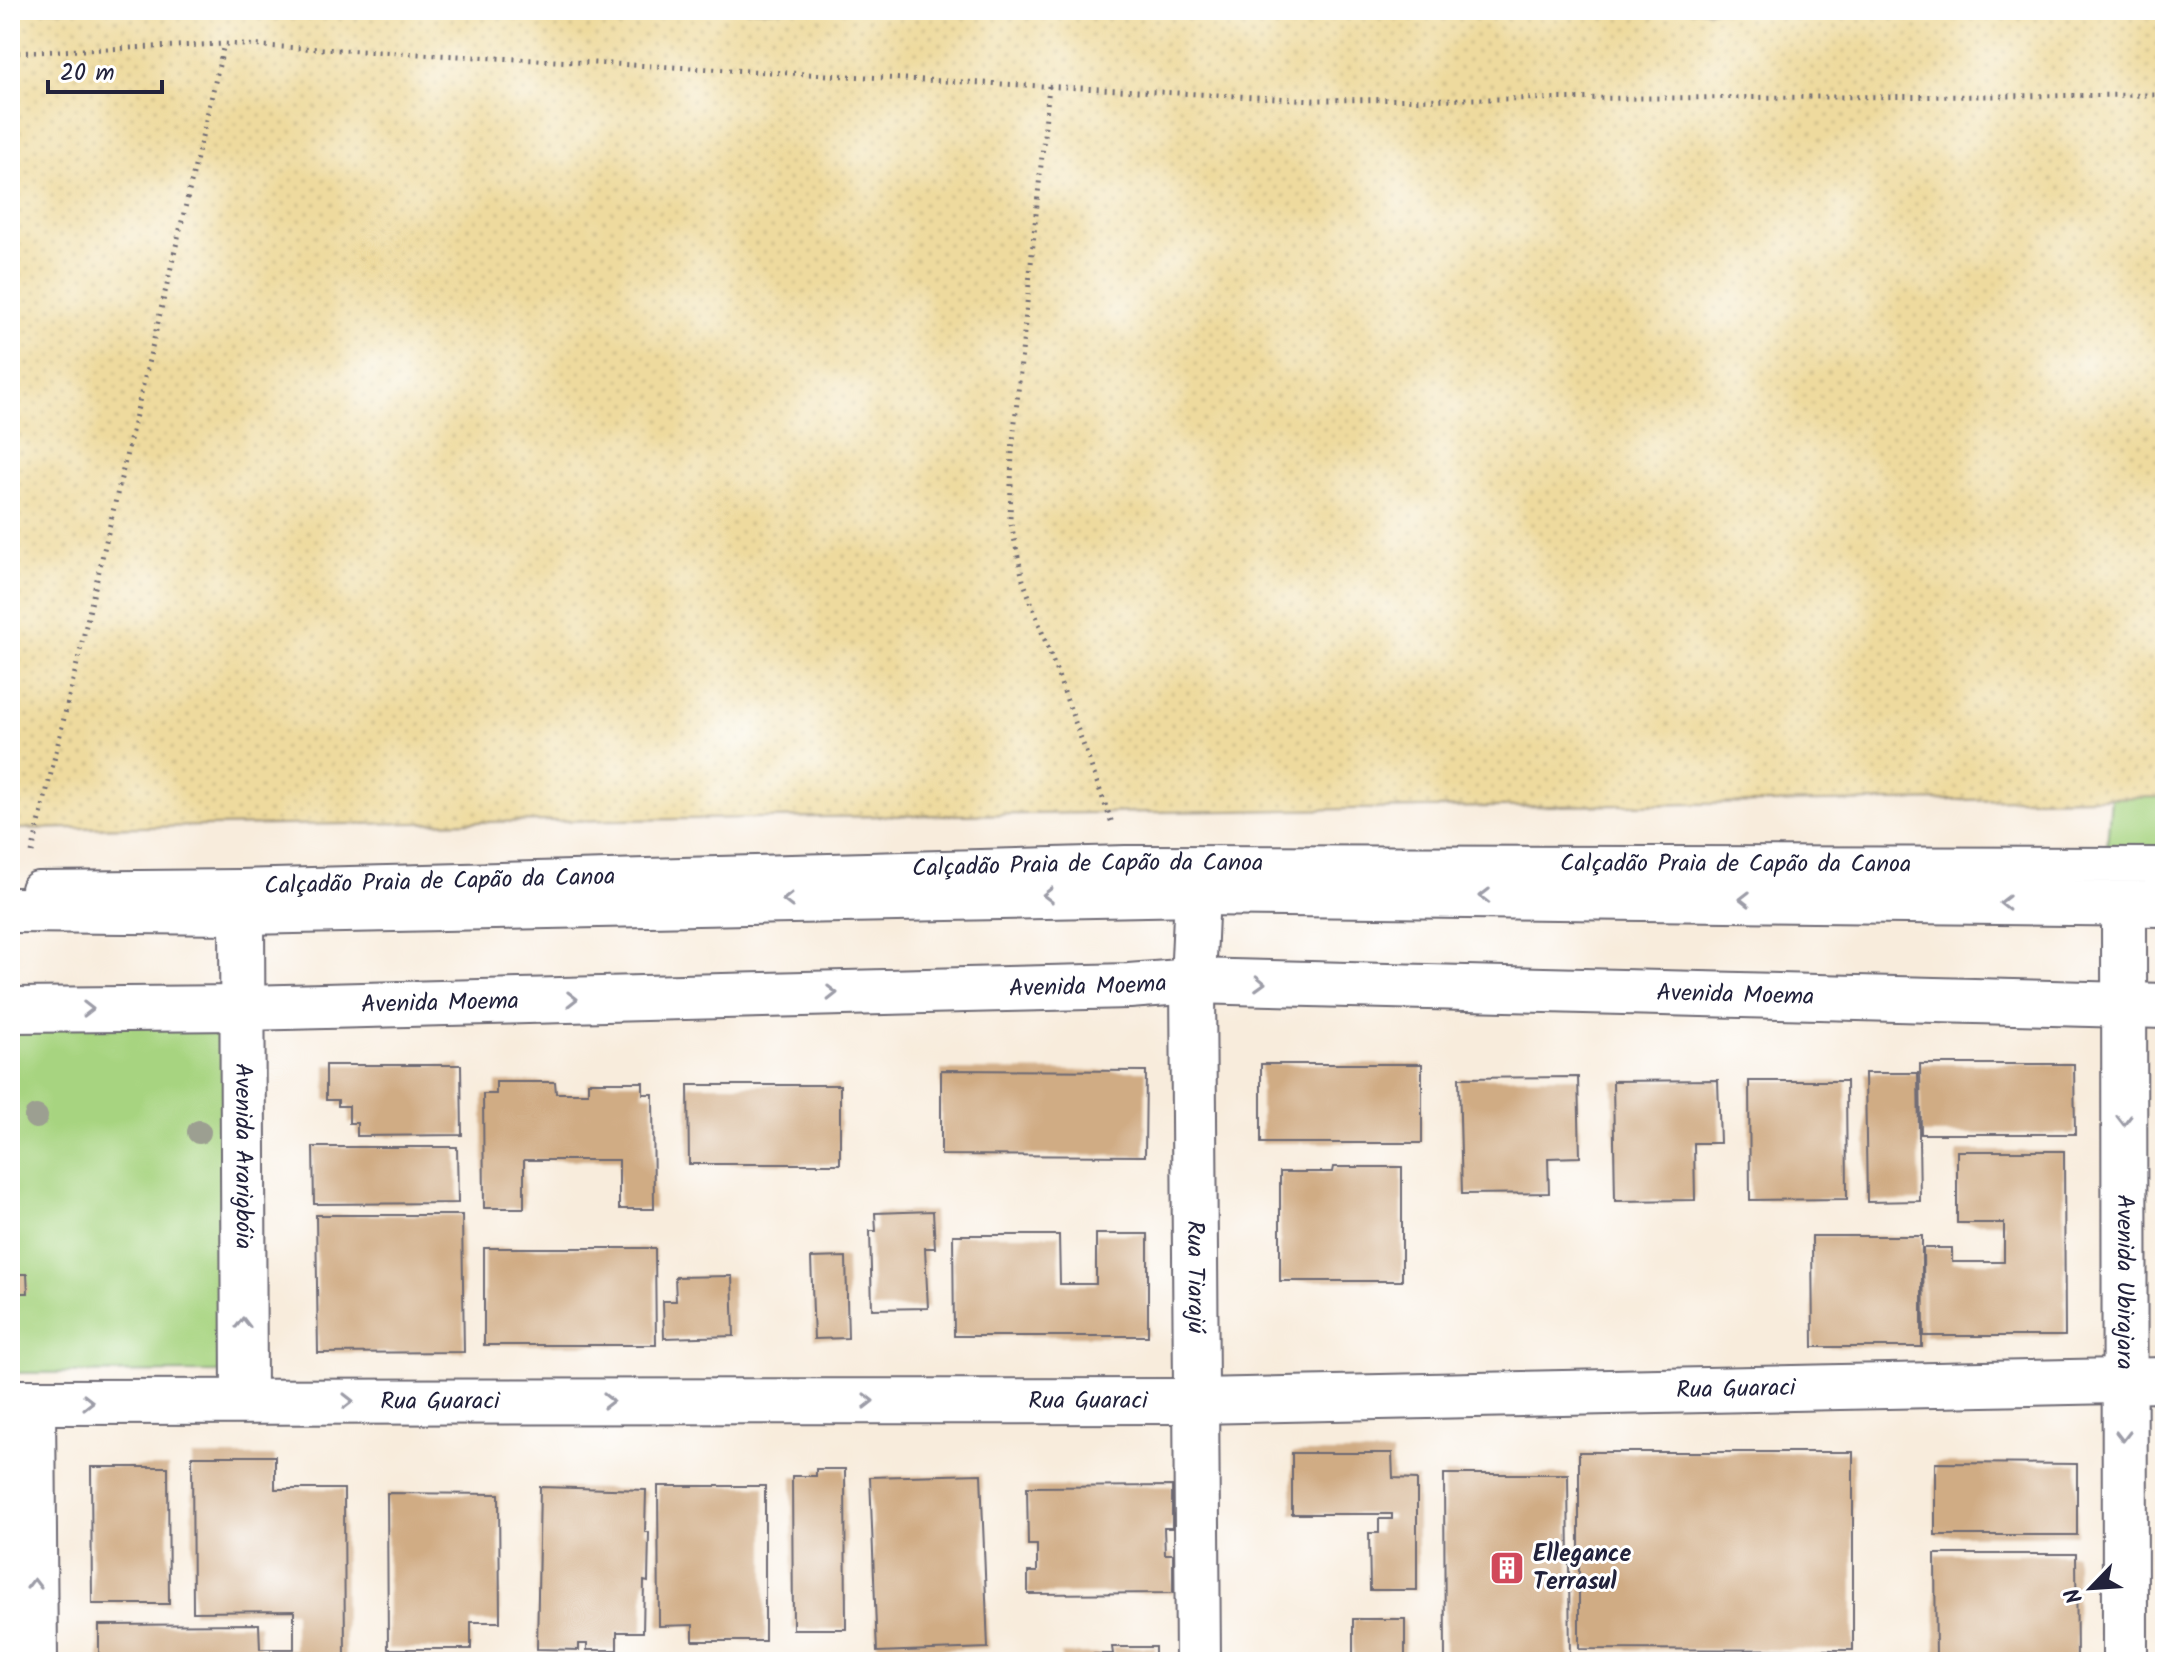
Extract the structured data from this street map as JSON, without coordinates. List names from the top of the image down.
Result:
{
  "streets": {
    "main road": [
      "Avenida Moema",
      "Avenida Ararigbóia",
      "Rua Tiarajú",
      "Avenida Ubirajara",
      "Rua Guaraci"
    ],
    "street": ["Calçadão Praia de Capão da Canoa"]
  },
  "crossings": [
    ["Avenida Moema", "Avenida Ararigbóia"],
    ["Avenida Moema", "Rua Tiarajú"],
    ["Avenida Moema", "Avenida Ubirajara"],
    ["Avenida Ararigbóia", "Rua Guaraci"],
    ["Rua Tiarajú", "Rua Guaraci"],
    ["Avenida Ubirajara", "Rua Guaraci"]
  ],
  "one_way": ["Avenida Ararigbóia", "Avenida Ubirajara", "Rua Guaraci"],
  "places": {
    "building": ["Ellegance Terrasul"]
  },
  "scale_bar": "20 m",
  "north": "bottom left"
}
